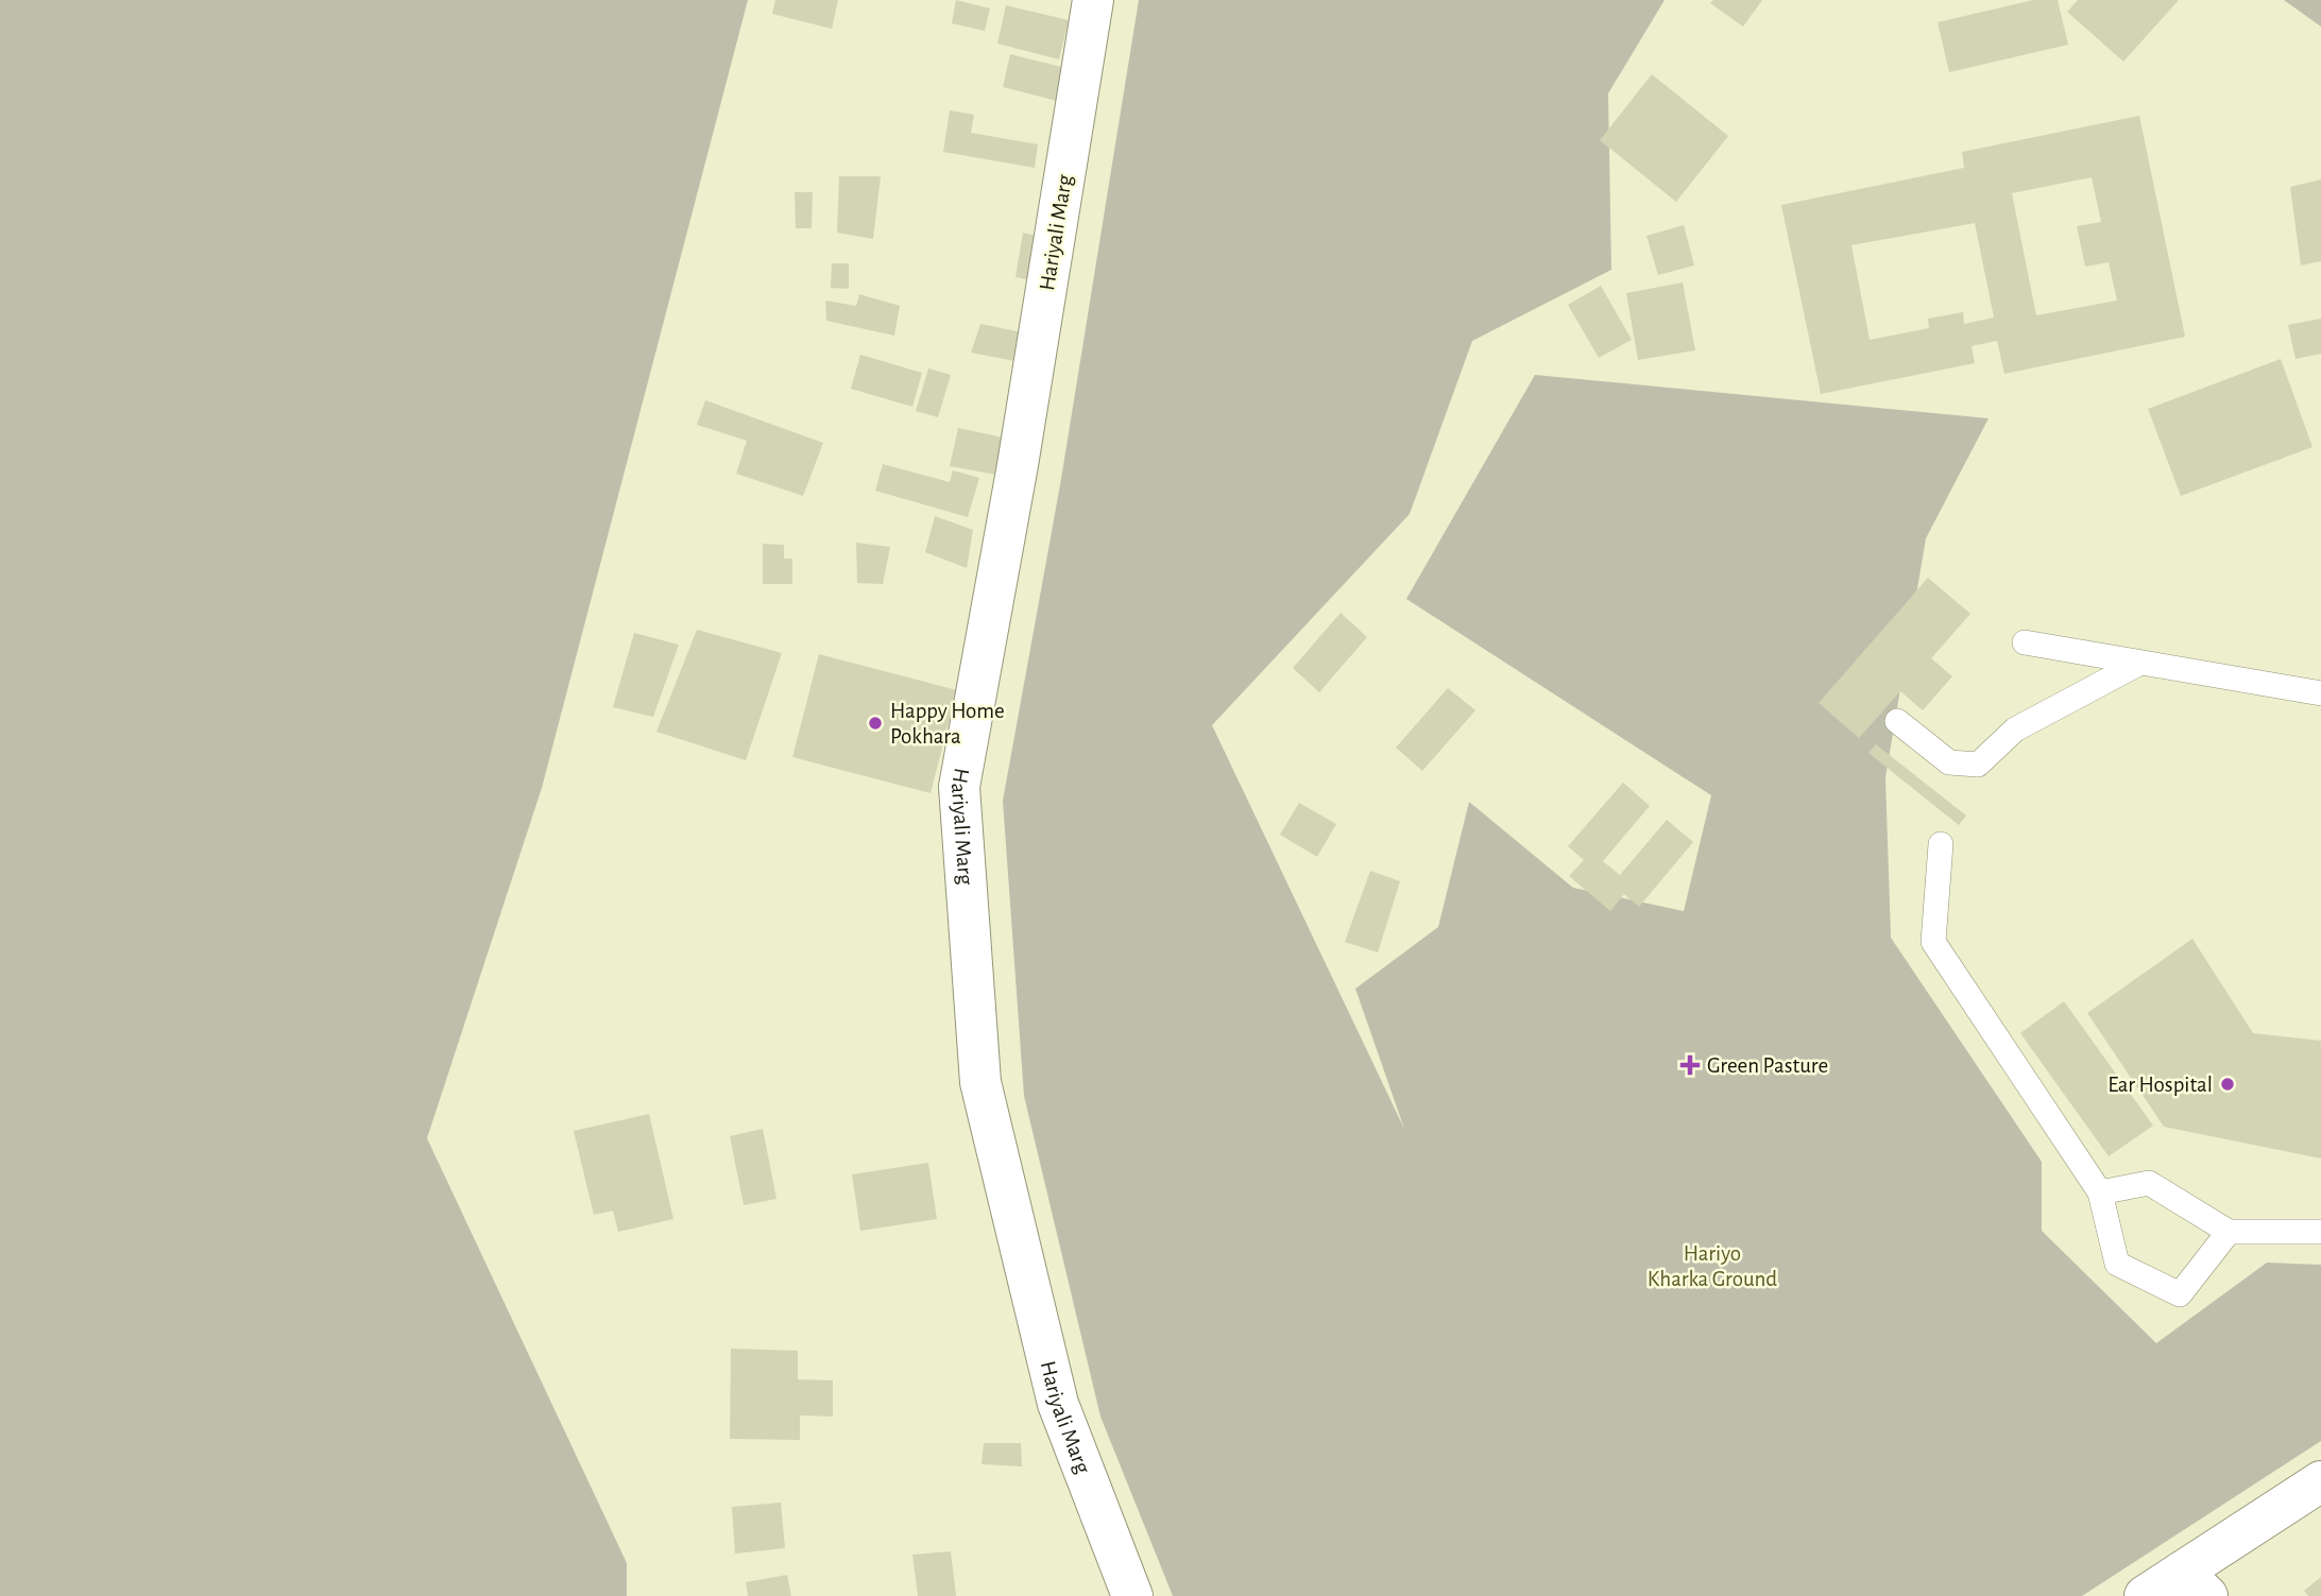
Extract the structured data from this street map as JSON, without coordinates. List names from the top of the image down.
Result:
{
  "streets": {
    "street": ["Hariyali Marg"]
  },
  "parks": ["Hariyo Kharka Ground"],
  "places": {
    "other": ["Happy Home Pokhara", "Ear Hospital"],
    "health": ["Green Pasture"]
  }
}
